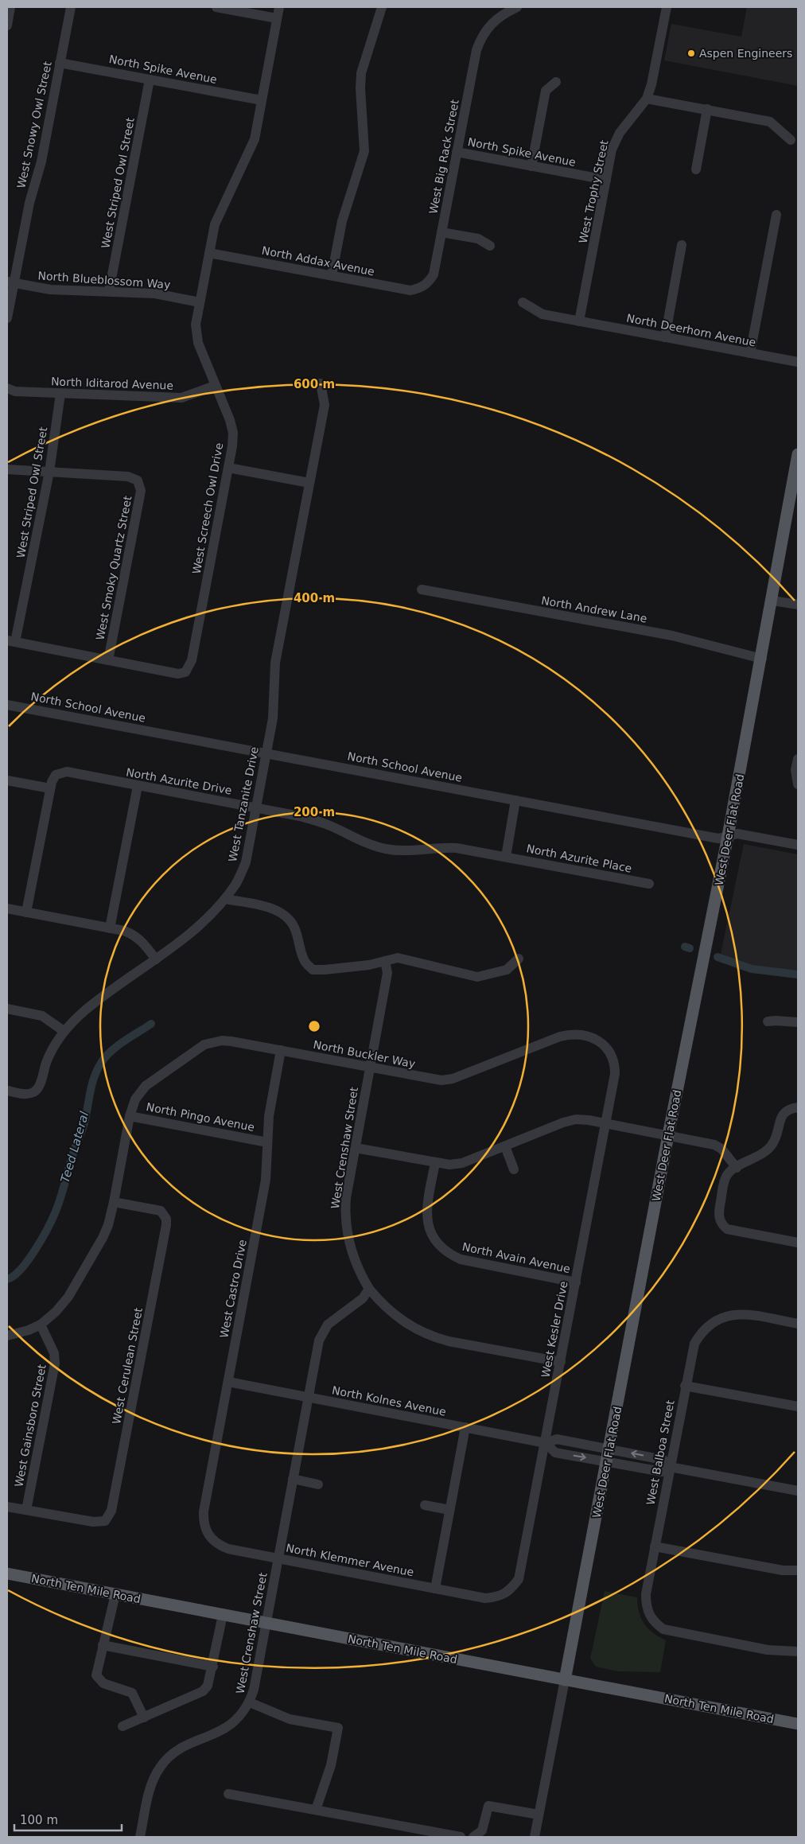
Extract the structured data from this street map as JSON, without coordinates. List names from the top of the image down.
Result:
{
  "streets": {
    "main road": ["West Deer Flat Road", "North Ten Mile Road"],
    "street": [
      "North Spike Avenue",
      "West Snowy Owl Street",
      "West Big Rack Street",
      "West Striped Owl Street",
      "West Trophy Street",
      "North Addax Avenue",
      "North Blueblossom Way",
      "North Deerhorn Avenue",
      "North Iditarod Avenue",
      "West Screech Owl Drive",
      "West Smoky Quartz Street",
      "North Andrew Lane",
      "North School Avenue",
      "North Azurite Drive",
      "West Tanzanite Drive",
      "North Azurite Place",
      "North Buckler Way",
      "North Pingo Avenue",
      "West Crenshaw Street",
      "North Avain Avenue",
      "West Castro Drive",
      "West Kesler Drive",
      "West Cerulean Street",
      "North Kolnes Avenue",
      "West Gainsboro Street",
      "West Balboa Street",
      "North Klemmer Avenue"
    ]
  },
  "crossings": [
    ["North Spike Avenue", "West Snowy Owl Street"],
    ["North Spike Avenue", "West Big Rack Street"],
    ["North Spike Avenue", "West Striped Owl Street"],
    ["North Spike Avenue", "West Trophy Street"],
    ["North Spike Avenue", "West Screech Owl Drive"],
    ["West Snowy Owl Street", "North Blueblossom Way"],
    ["West Big Rack Street", "North Addax Avenue"],
    ["West Striped Owl Street", "North Blueblossom Way"],
    ["West Striped Owl Street", "North Iditarod Avenue"],
    ["West Striped Owl Street", "West Smoky Quartz Street"],
    ["West Trophy Street", "North Deerhorn Avenue"],
    ["North Addax Avenue", "West Screech Owl Drive"],
    ["North Blueblossom Way", "West Screech Owl Drive"],
    ["North Iditarod Avenue", "West Screech Owl Drive"],
    ["West Screech Owl Drive", "West Smoky Quartz Street"],
    ["North Andrew Lane", "West Deer Flat Road"],
    ["North School Avenue", "West Tanzanite Drive"],
    ["North School Avenue", "West Deer Flat Road"],
    ["North Azurite Drive", "West Tanzanite Drive"],
    ["North Azurite Drive", "North Azurite Place"],
    ["West Deer Flat Road", "North Kolnes Avenue"],
    ["West Deer Flat Road", "North Ten Mile Road"],
    ["North Buckler Way", "North Pingo Avenue"],
    ["North Buckler Way", "West Crenshaw Street"],
    ["North Buckler Way", "West Castro Drive"],
    ["North Buckler Way", "West Kesler Drive"],
    ["North Buckler Way", "West Cerulean Street"],
    ["North Buckler Way", "West Gainsboro Street"],
    ["North Pingo Avenue", "West Castro Drive"],
    ["West Crenshaw Street", "North Kolnes Avenue"],
    ["West Crenshaw Street", "North Klemmer Avenue"],
    ["West Crenshaw Street", "North Ten Mile Road"],
    ["North Avain Avenue", "West Kesler Drive"],
    ["West Castro Drive", "North Kolnes Avenue"],
    ["West Castro Drive", "North Klemmer Avenue"],
    ["West Kesler Drive", "North Kolnes Avenue"],
    ["West Kesler Drive", "North Klemmer Avenue"],
    ["West Cerulean Street", "West Gainsboro Street"],
    ["North Kolnes Avenue", "West Balboa Street"]
  ],
  "water": ["Teed Lateral"],
  "places": ["Aspen Engineers"],
  "scale_bar": "100 m",
  "rings": ["600 m", "400 m", "200 m"]
}
